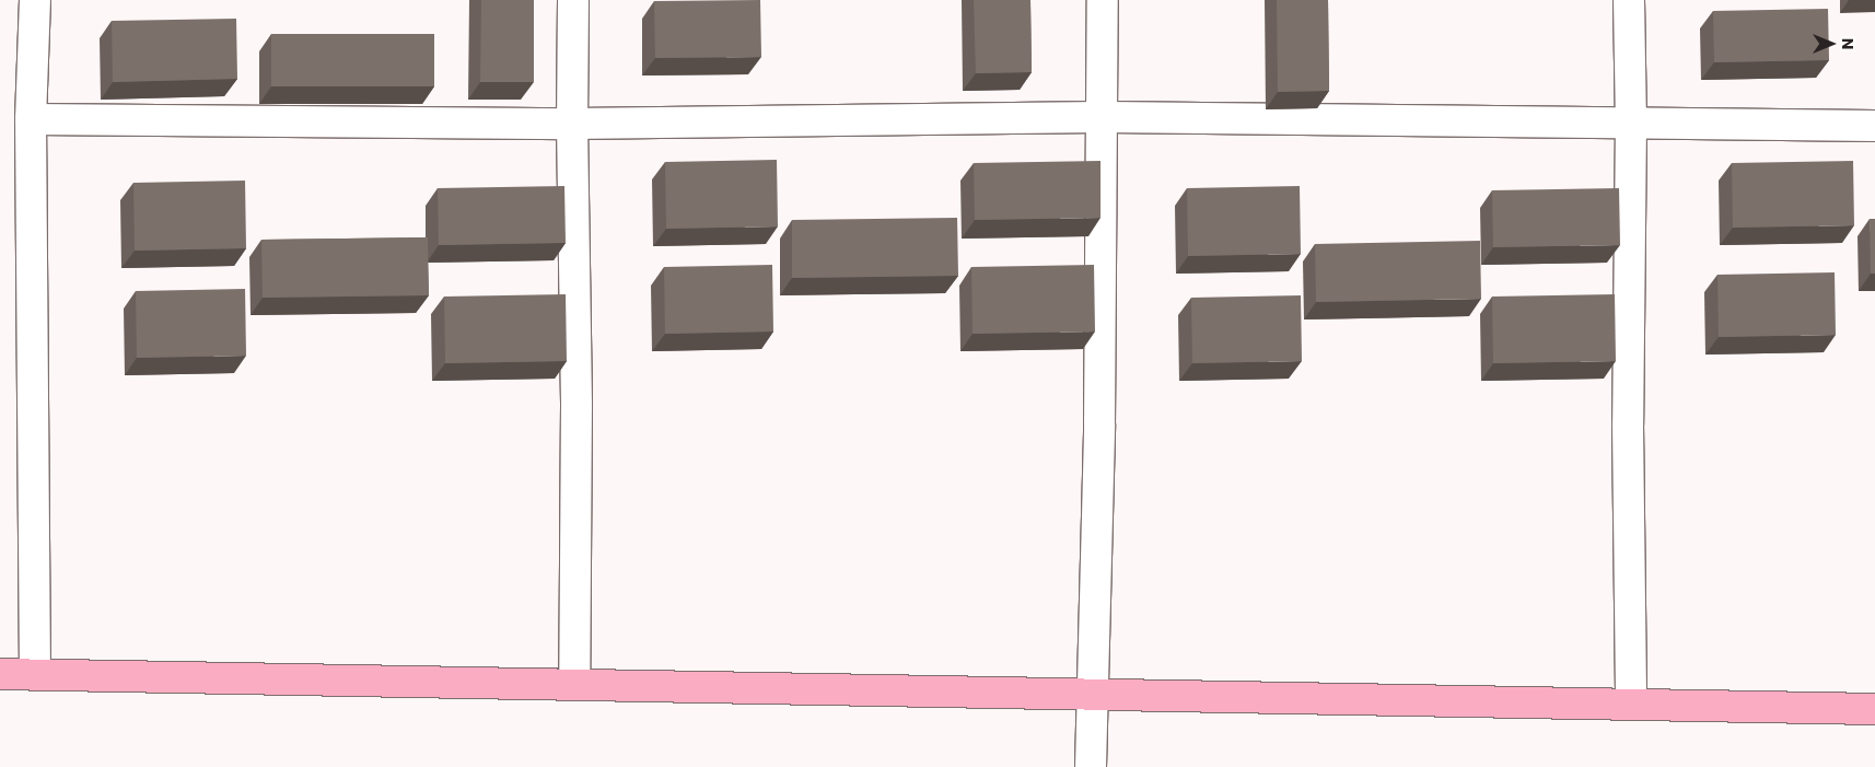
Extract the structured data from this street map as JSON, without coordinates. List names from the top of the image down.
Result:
{
  "north": "right"
}
